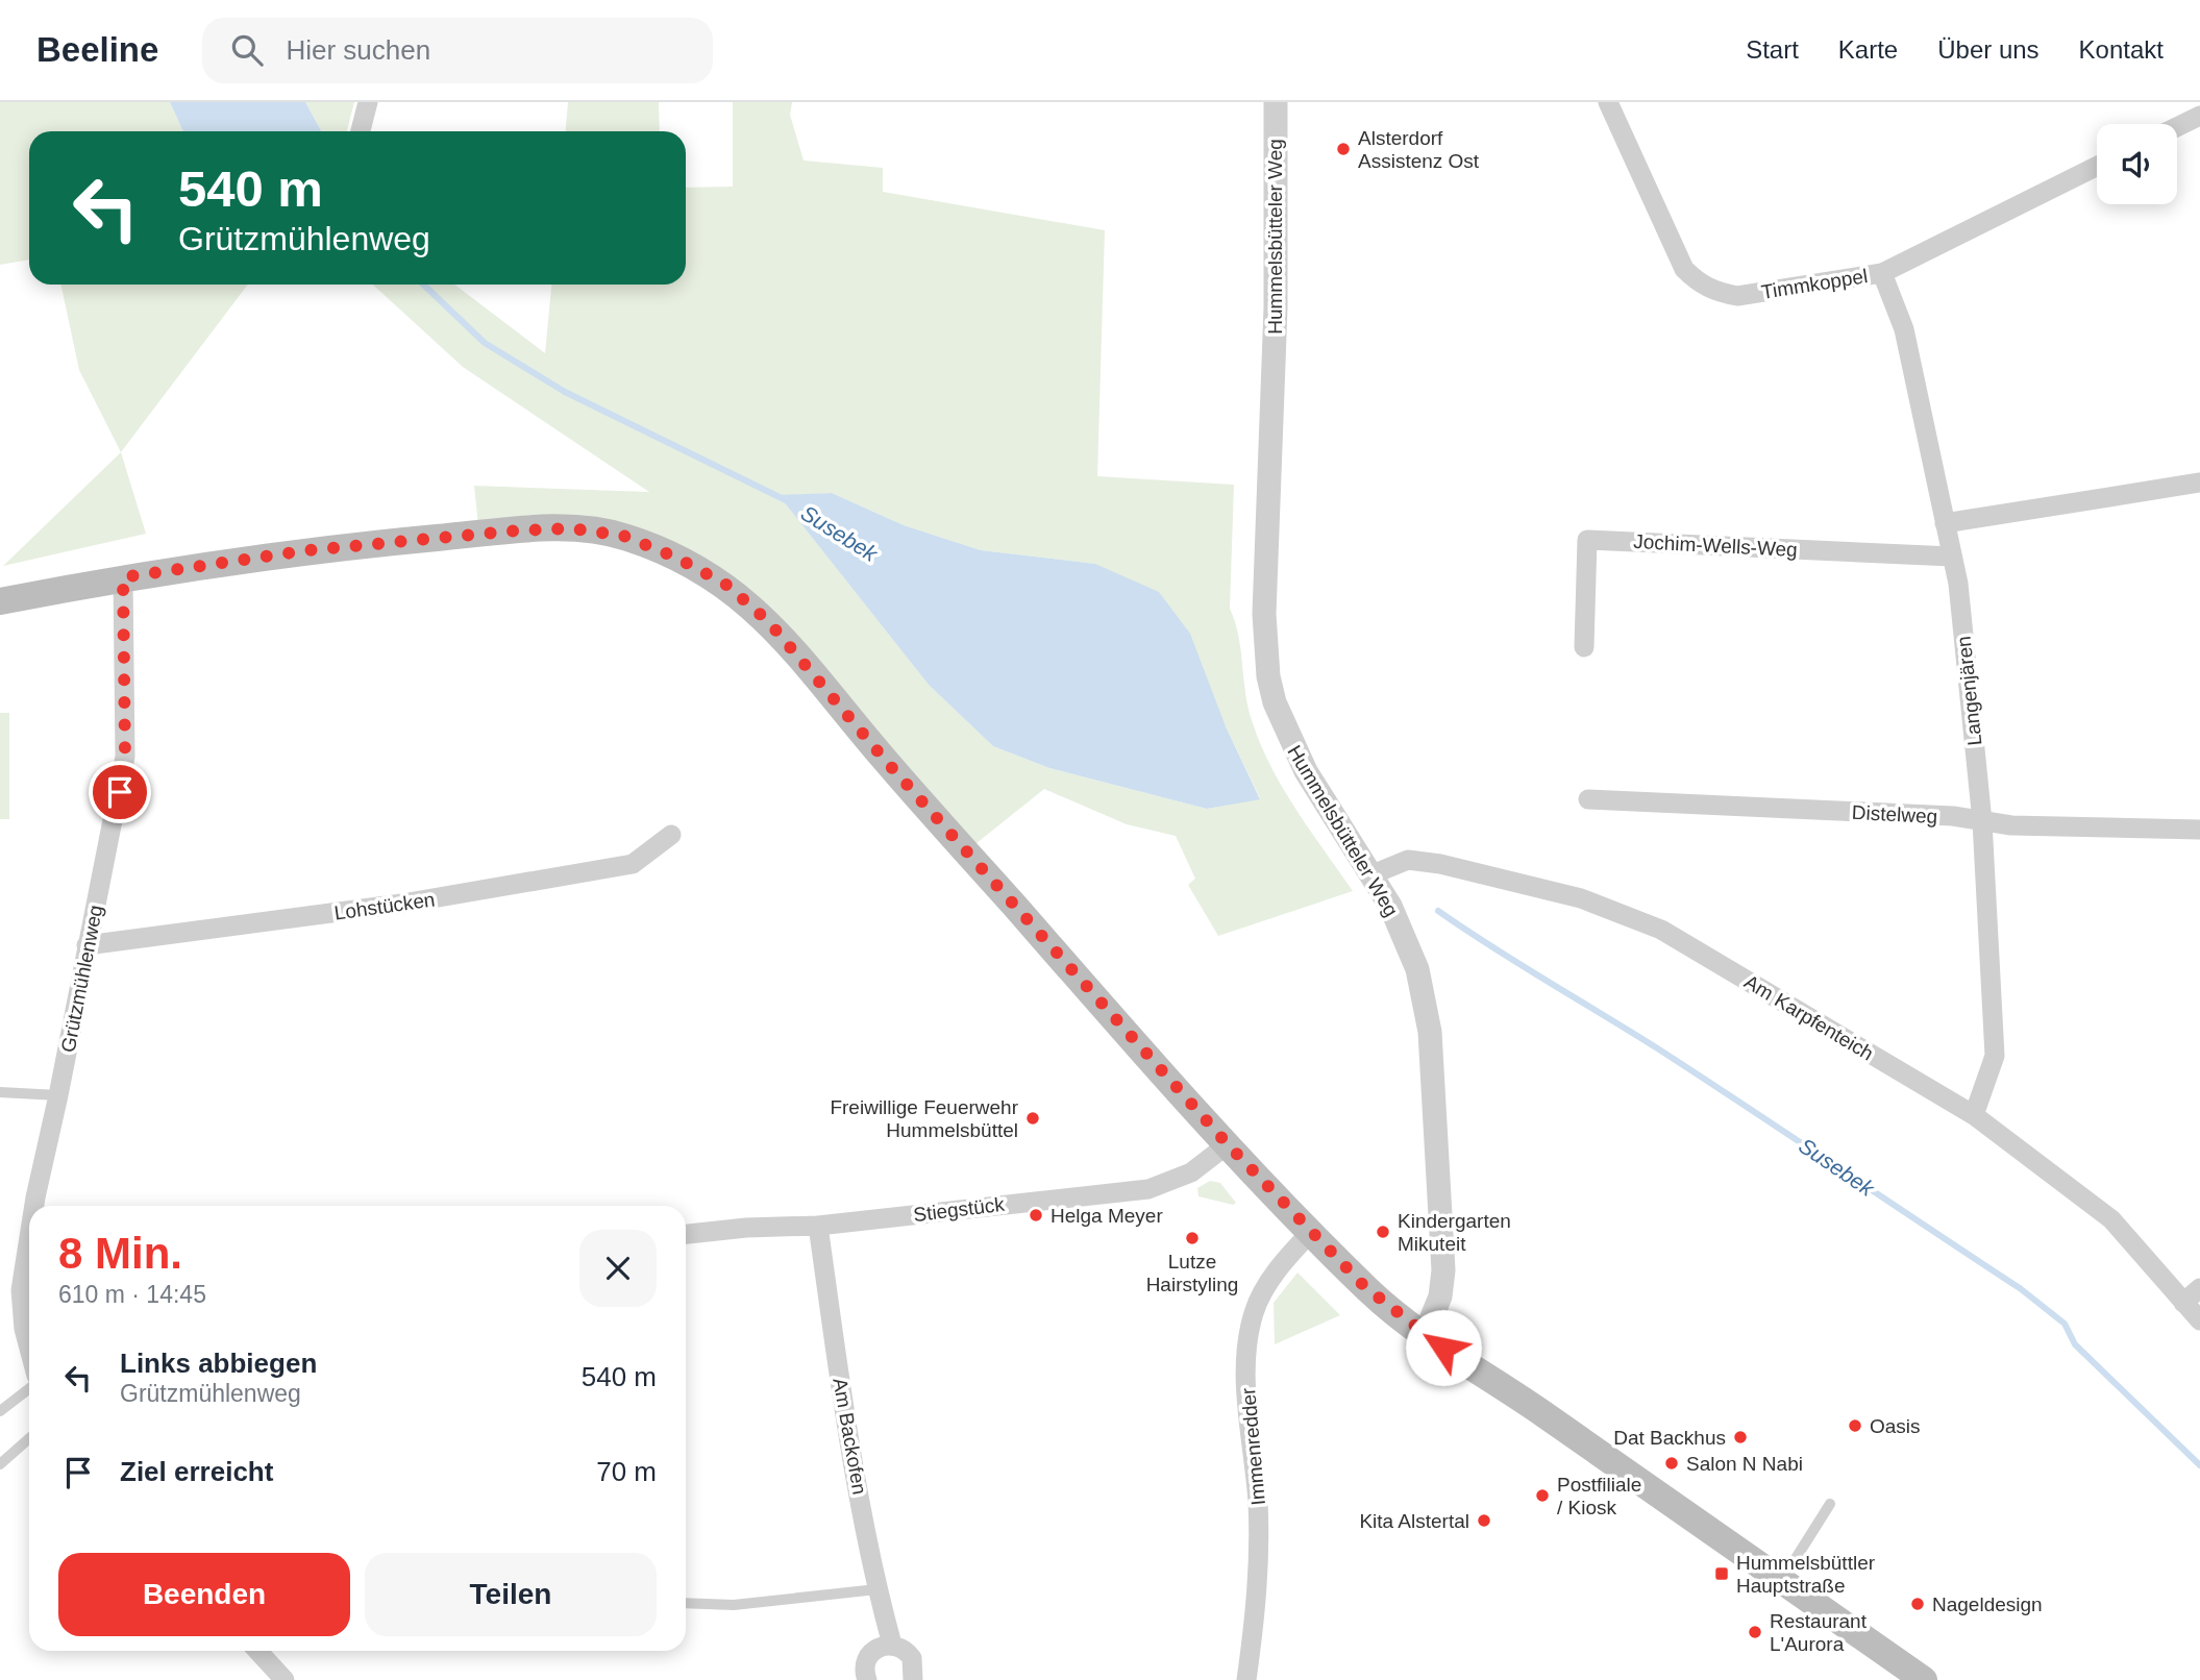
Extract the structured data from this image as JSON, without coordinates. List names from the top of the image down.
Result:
{
  "streets": {
    "street": [
      "Hummelsbütteler Weg",
      "Timmkoppel",
      "Jochim-Wells-Weg",
      "Langenjären",
      "Distelweg",
      "Lohstücken",
      "Grützmühlenweg",
      "Am Karpfenteich",
      "Stiegstück",
      "Am Backofen",
      "Immenredder"
    ]
  },
  "crossings": [
    ["Hummelsbütteler Weg", "Am Karpfenteich"],
    ["Timmkoppel", "Langenjären"],
    ["Jochim-Wells-Weg", "Langenjären"],
    ["Langenjären", "Distelweg"],
    ["Langenjären", "Am Karpfenteich"],
    ["Lohstücken", "Grützmühlenweg"],
    ["Stiegstück", "Am Backofen"]
  ],
  "water": ["Susebek"],
  "places": {
    "other": [
      "Alsterdorf Assistenz Ost",
      "Freiwillige Feuerwehr Hummelsbüttel",
      "Helga Meyer",
      "Kindergarten Mikuteit",
      "Lutze Hairstyling",
      "Oasis",
      "Dat Backhus",
      "Salon N Nabi",
      "Postfiliale / Kiosk",
      "Kita Alstertal",
      "Nageldesign",
      "Restaurant L'Aurora"
    ],
    "transit": ["Hummelsbüttler Hauptstraße"]
  },
  "page": {
    "header": "Beeline",
    "search": "Hier suchen",
    "nav": [
      "Start",
      "Karte",
      "Über uns",
      "Kontakt"
    ],
    "turn": ["540 m", "Grützmühlenweg"],
    "heading": ["8 Min.", "610 m · 14:45"],
    "list": [
      {
        "name": "Links abbiegen",
        "note": "Grützmühlenweg",
        "value": "540 m"
      },
      {
        "name": "Ziel erreicht",
        "value": "70 m"
      }
    ],
    "buttons": ["Beenden", "Teilen"]
  }
}
